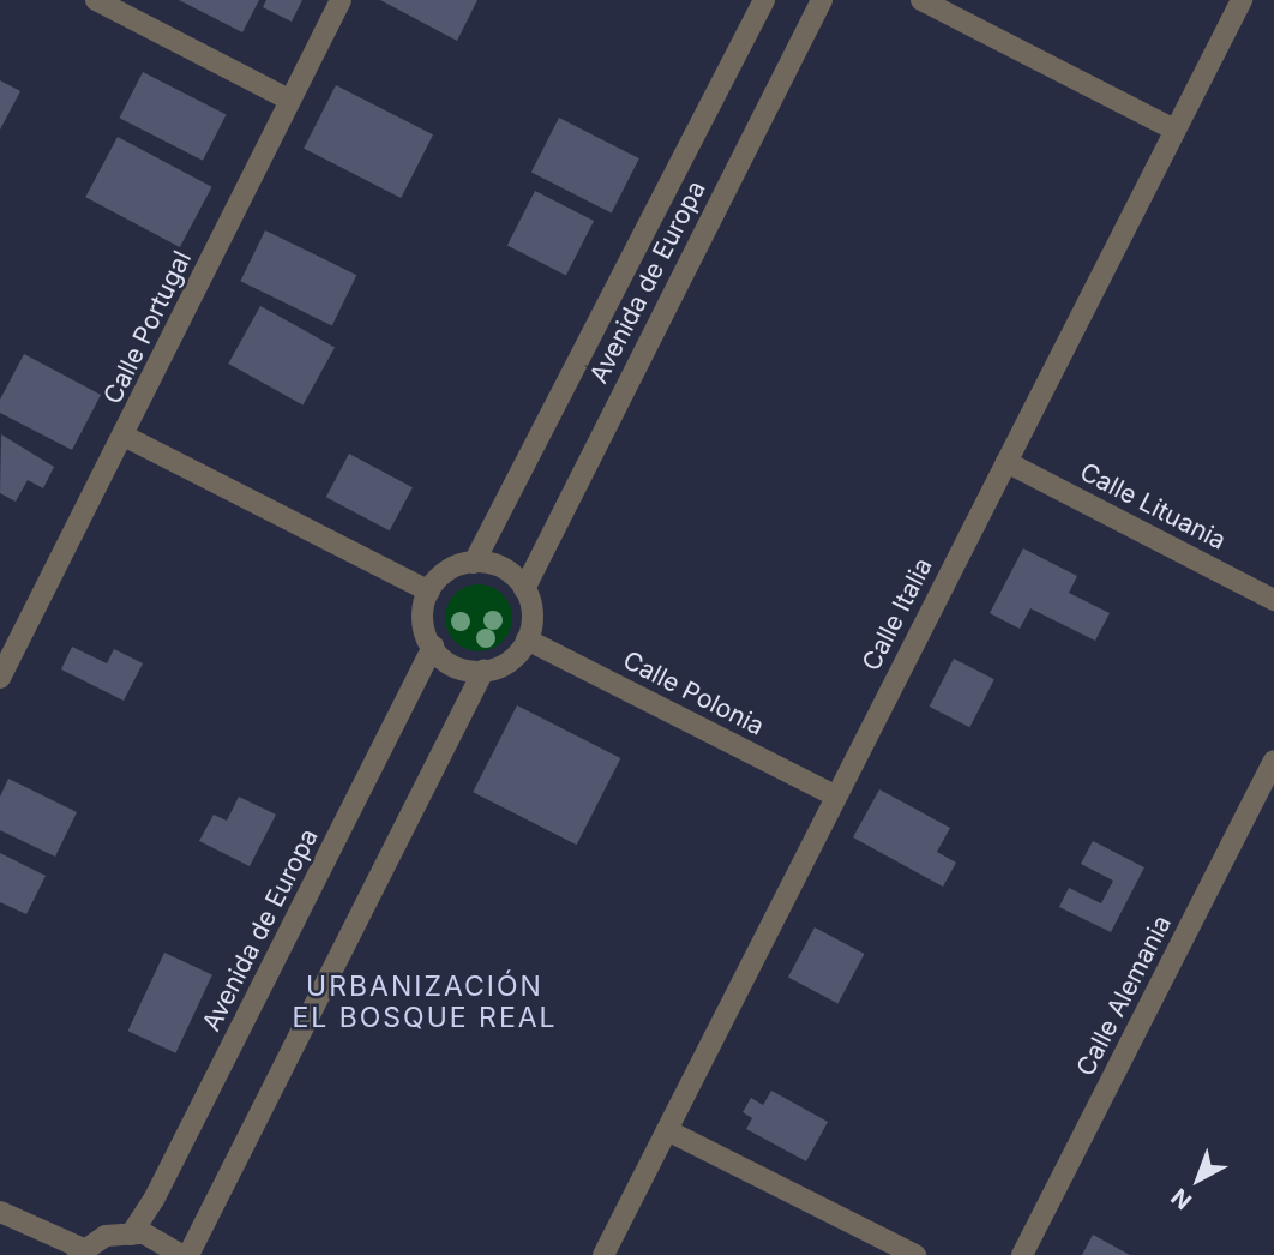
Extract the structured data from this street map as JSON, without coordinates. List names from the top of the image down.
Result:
{
  "streets": {
    "street": [
      "Avenida de Europa",
      "Calle Portugal",
      "Calle Lituania",
      "Calle Italia",
      "Calle Polonia",
      "Calle Alemania"
    ]
  },
  "crossings": [
    ["Avenida de Europa", "Calle Polonia"],
    ["Calle Lituania", "Calle Italia"],
    ["Calle Italia", "Calle Polonia"]
  ],
  "districts": ["URBANIZACIÓN EL BOSQUE REAL"],
  "north": "bottom left"
}
